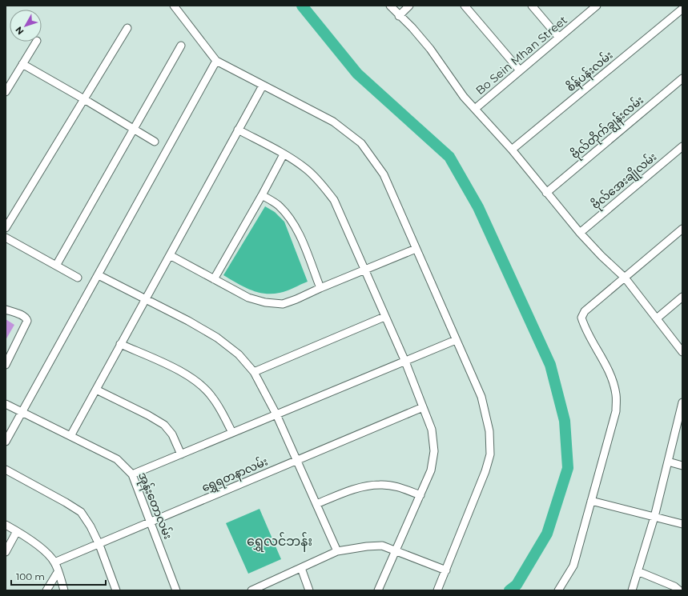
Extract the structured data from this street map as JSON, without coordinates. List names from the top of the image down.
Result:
{
  "streets": {
    "street": [
      "Bo Sein Mhan Street",
      "စိန်ပန်းလမ်း",
      "ဗိုလ်တိုက်ချွန်းလမ်း",
      "ဗိုလ်အေးချိုလမ်း",
      "ရွှေရတနာလမ်း",
      "အုန်းတောလမ်း"
    ]
  },
  "crossings": [
    ["ရွှေရတနာလမ်း", "အုန်းတောလမ်း"]
  ],
  "districts": ["ရွှေလင်ဘန်း"],
  "scale_bar": "100 m",
  "north": "bottom left"
}
